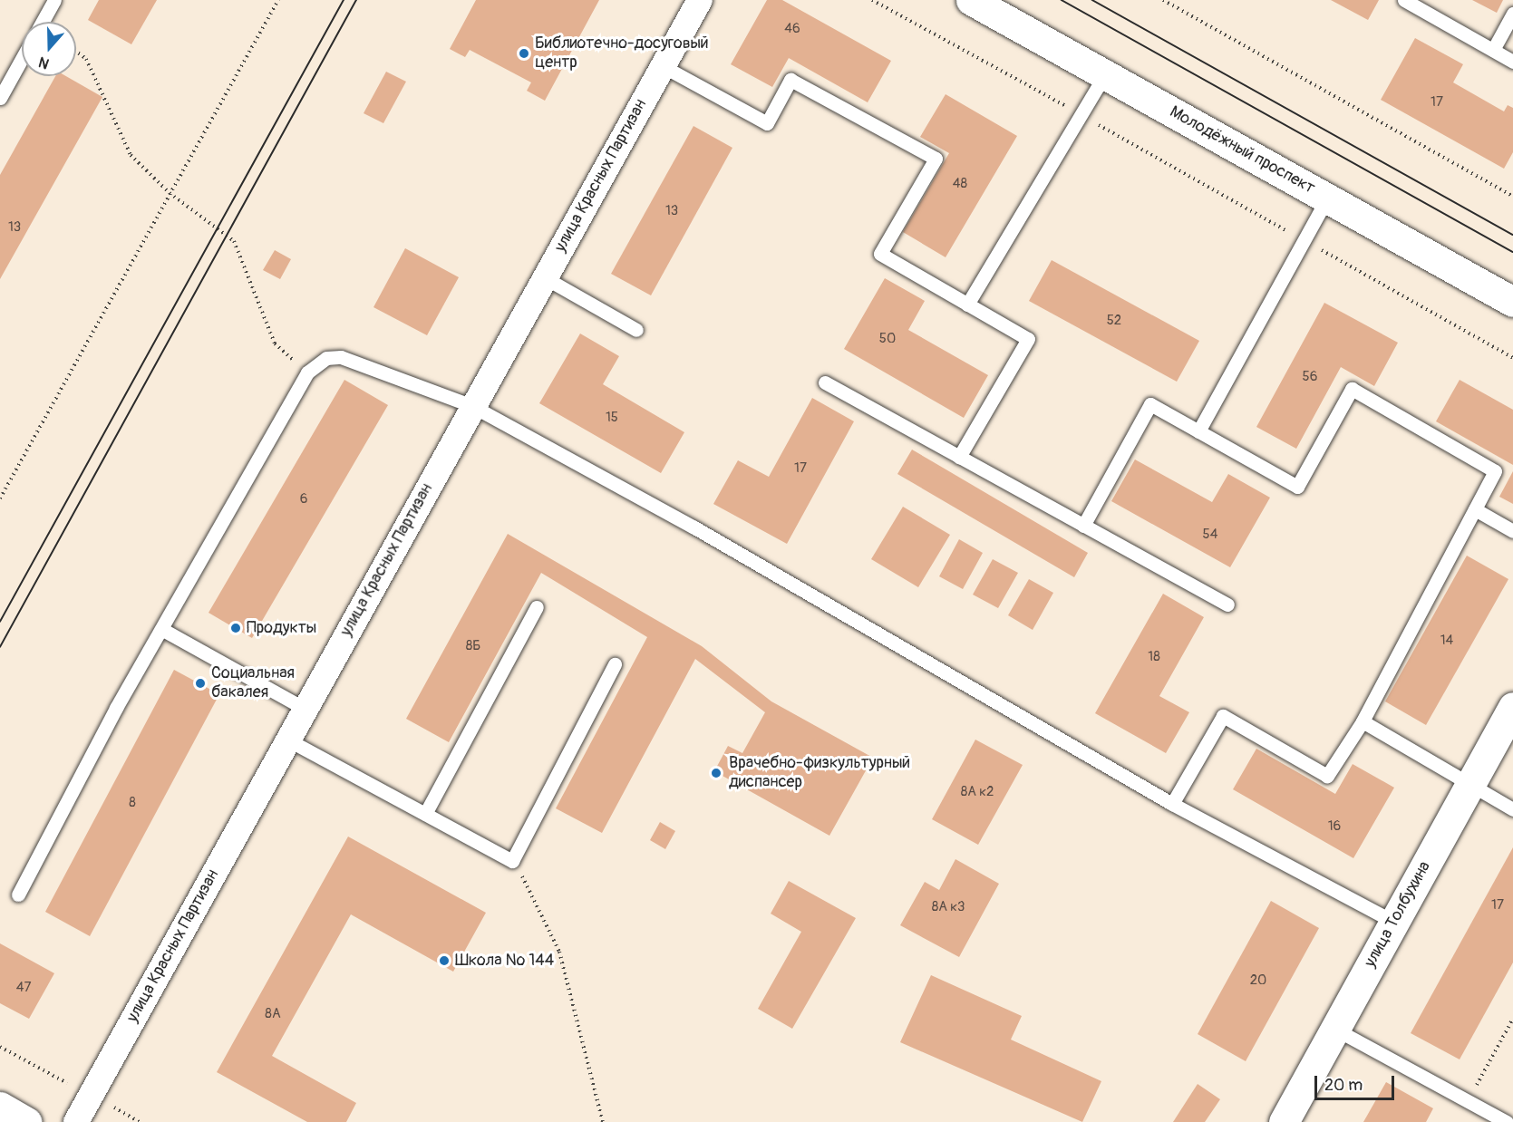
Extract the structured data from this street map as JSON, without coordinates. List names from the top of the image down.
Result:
{
  "streets": {
    "main road": ["Молодёжный проспект", "улица Толбухина"],
    "street": ["улица Красных Партизан"]
  },
  "places": [
    "Библиотечно-досуговый центр",
    "Продукты",
    "Социальная бакалея",
    "Врачебно-физкультурный диспансер",
    "Школа № 144"
  ],
  "house_numbers": [
    "46",
    "17",
    "48",
    "13",
    "13",
    "52",
    "50",
    "56",
    "15",
    "17",
    "6",
    "54",
    "14",
    "8Б",
    "18",
    "8А к2",
    "8",
    "16",
    "17",
    "8А к3",
    "20",
    "47",
    "8А"
  ],
  "scale_bar": "20 m",
  "north": "bottom"
}
